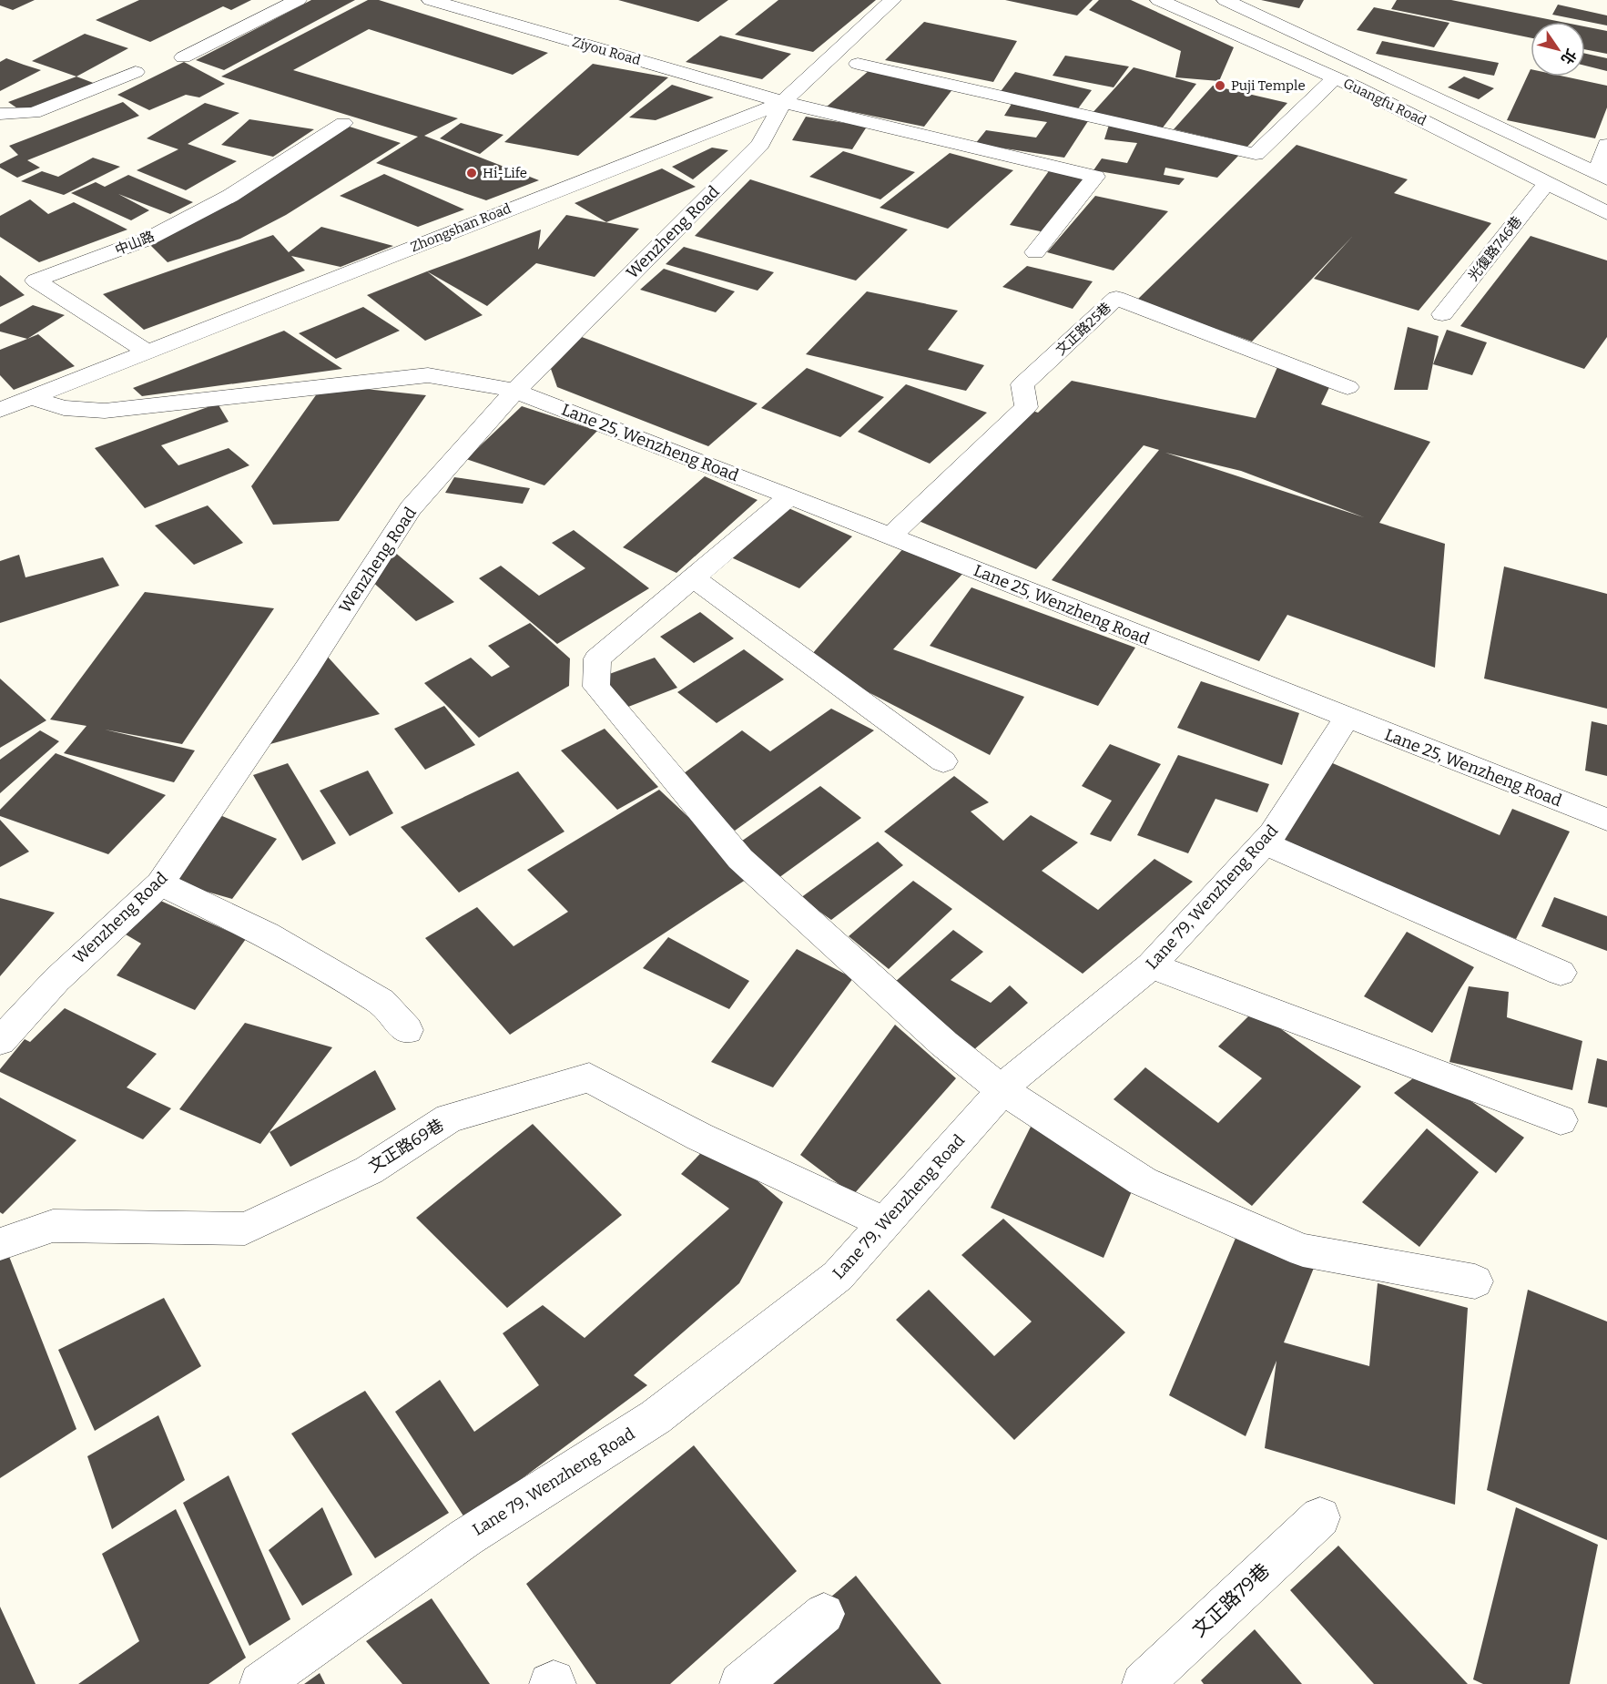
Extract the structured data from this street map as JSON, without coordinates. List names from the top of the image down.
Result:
{
  "streets": {
    "street": [
      "Ziyou Road",
      "Guangfu Road",
      "Zhongshan Road",
      "Wenzheng Road",
      "中山路",
      "光復路746巷",
      "文正路25巷",
      "Lane 25, Wenzheng Road",
      "Lane 79, Wenzheng Road",
      "文正路69巷",
      "文正路79巷"
    ]
  },
  "crossings": [
    ["Ziyou Road", "Zhongshan Road"],
    ["Ziyou Road", "Wenzheng Road"],
    ["Guangfu Road", "光復路746巷"],
    ["Zhongshan Road", "Wenzheng Road"],
    ["Zhongshan Road", "中山路"],
    ["Zhongshan Road", "Lane 25, Wenzheng Road"],
    ["Wenzheng Road", "Lane 25, Wenzheng Road"],
    ["文正路25巷", "Lane 25, Wenzheng Road"],
    ["Lane 25, Wenzheng Road", "Lane 79, Wenzheng Road"],
    ["Lane 79, Wenzheng Road", "文正路69巷"]
  ],
  "places": ["Puji Temple", "Hi-Life"],
  "north": "bottom right"
}
